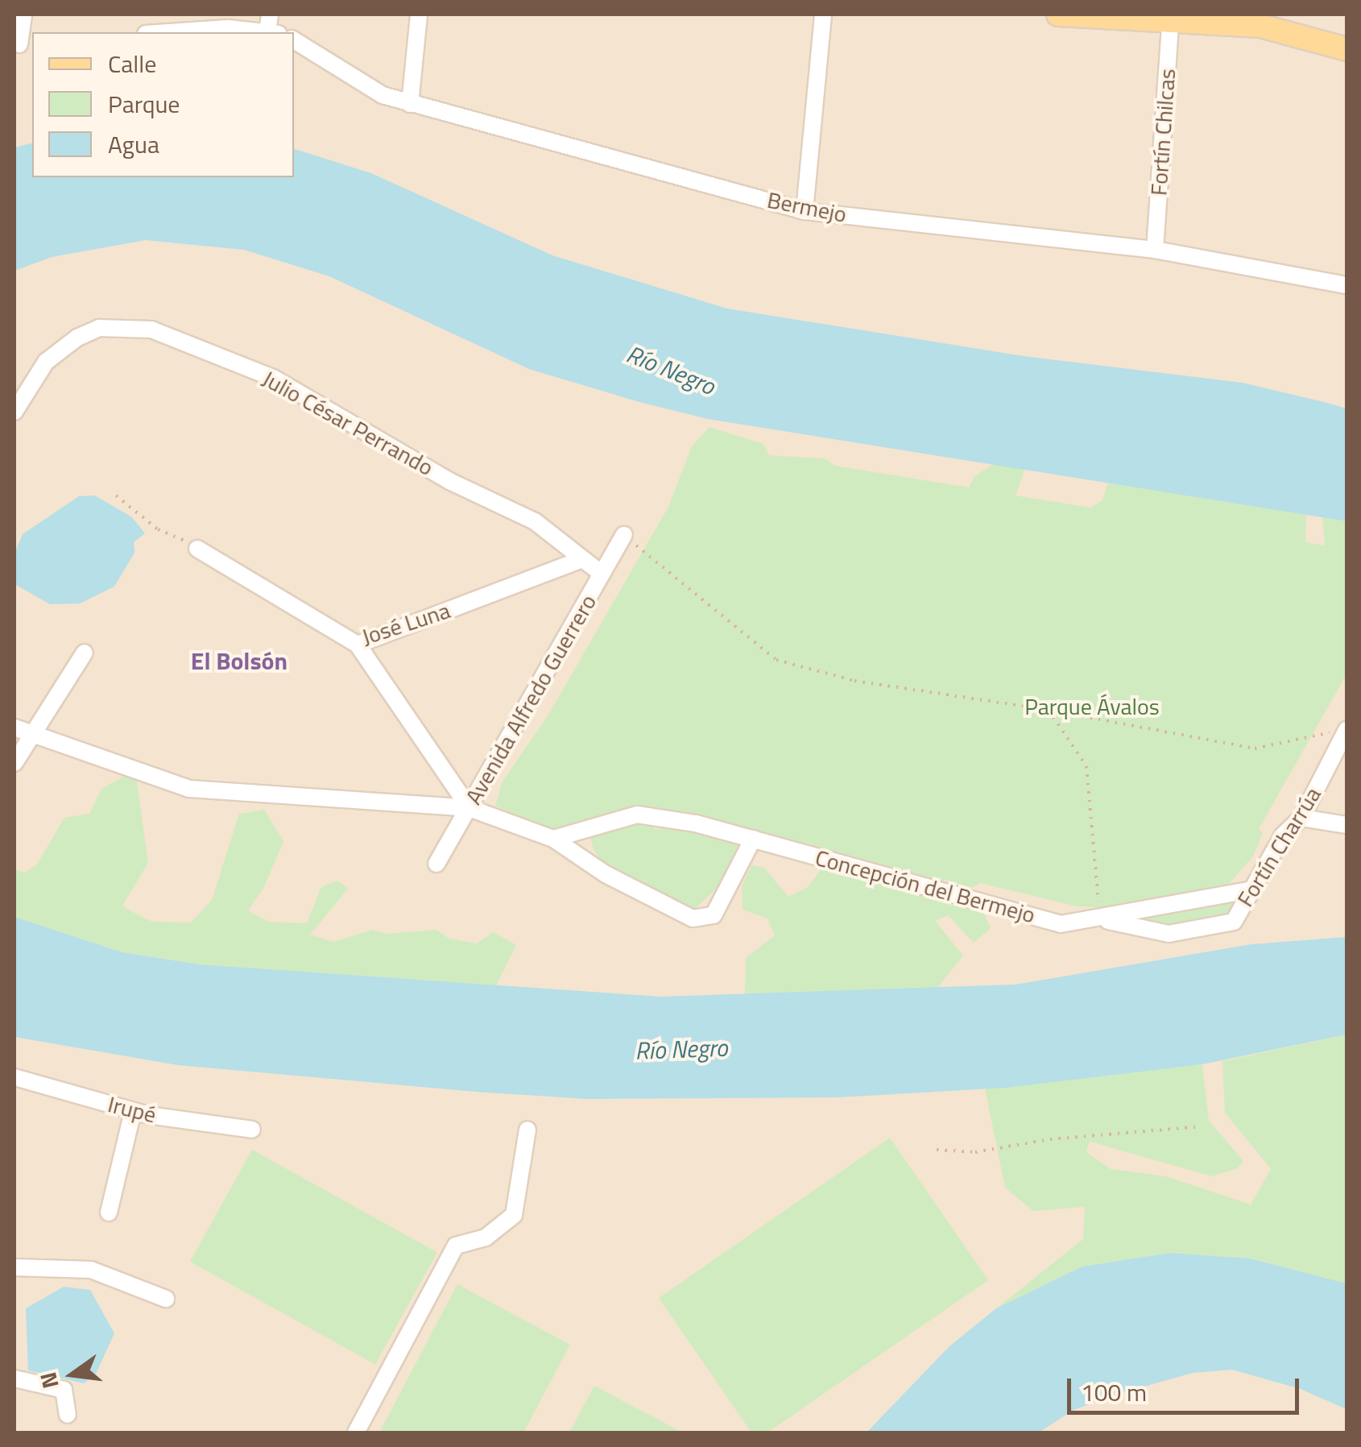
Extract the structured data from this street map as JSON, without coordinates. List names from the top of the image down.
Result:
{
  "streets": {
    "street": [
      "Fortín Chilcas",
      "Bermejo",
      "Julio César Perrando",
      "José Luna",
      "Avenida Alfredo Guerrero",
      "Fortín Charrúa",
      "Concepción del Bermejo",
      "Irupé"
    ]
  },
  "crossings": [
    ["Fortín Chilcas", "Bermejo"],
    ["Julio César Perrando", "José Luna"],
    ["Julio César Perrando", "Avenida Alfredo Guerrero"],
    ["Fortín Charrúa", "Concepción del Bermejo"]
  ],
  "districts": ["El Bolsón"],
  "water": ["Río Negro"],
  "parks": ["Parque Ávalos"],
  "legend": ["Calle", "Parque", "Agua"],
  "scale_bar": "100 m",
  "north": "left"
}
